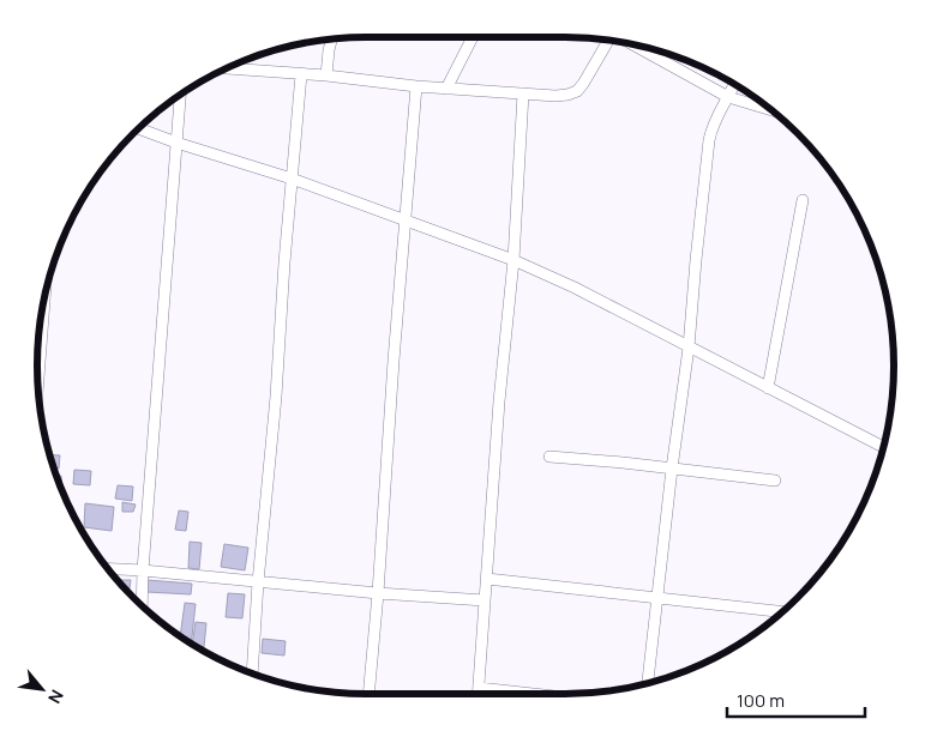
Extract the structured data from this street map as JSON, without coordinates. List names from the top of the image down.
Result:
{
  "scale_bar": "100 m",
  "north": "bottom right"
}
